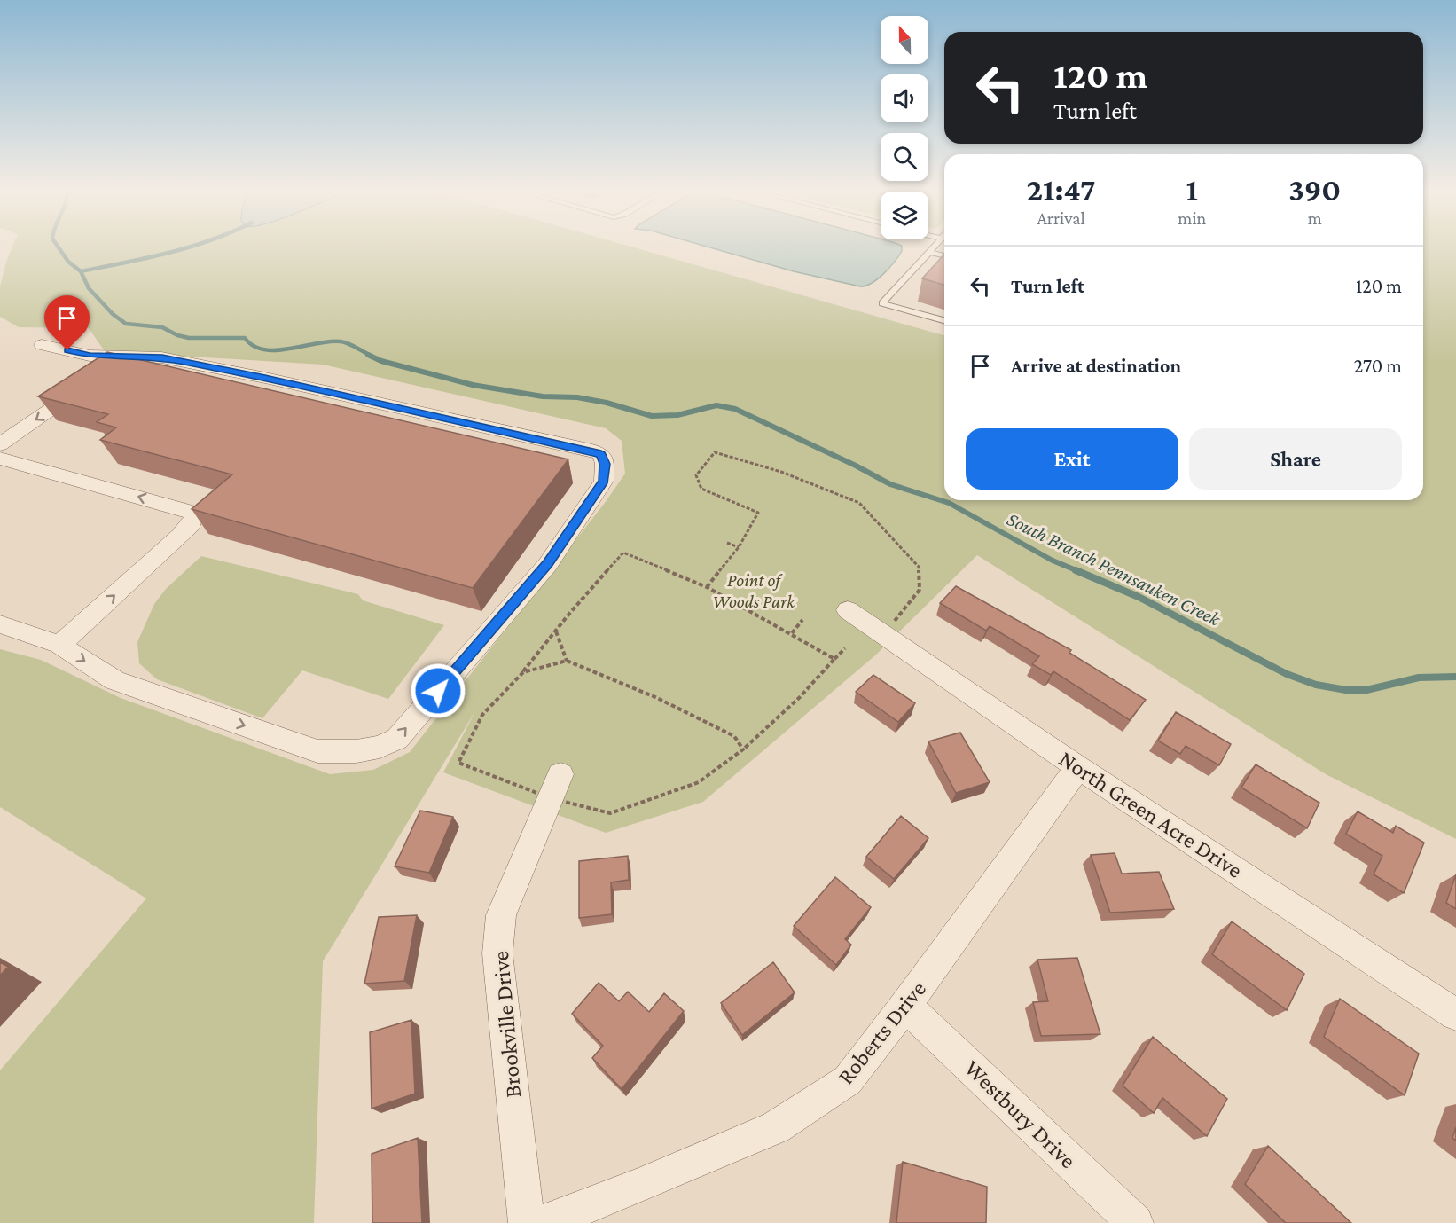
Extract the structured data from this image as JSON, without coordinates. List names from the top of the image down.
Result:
{
  "streets": {
    "street": [
      "North Green Acre Drive",
      "Brookville Drive",
      "Roberts Drive",
      "Westbury Drive"
    ]
  },
  "crossings": [
    ["North Green Acre Drive", "Roberts Drive"],
    ["Roberts Drive", "Westbury Drive"]
  ],
  "water": ["South Branch Pennsauken Creek"],
  "parks": ["Point of Woods Park"],
  "north": "top",
  "page": {
    "turn": ["120 m", "Turn left"],
    "eta": [
      "21:47",
      "Arrival",
      "1",
      "min",
      "390",
      "m"
    ],
    "list": [
      {
        "name": "Turn left",
        "value": "120 m"
      },
      {
        "name": "Arrive at destination",
        "value": "270 m"
      }
    ],
    "buttons": ["Exit", "Share"]
  }
}
